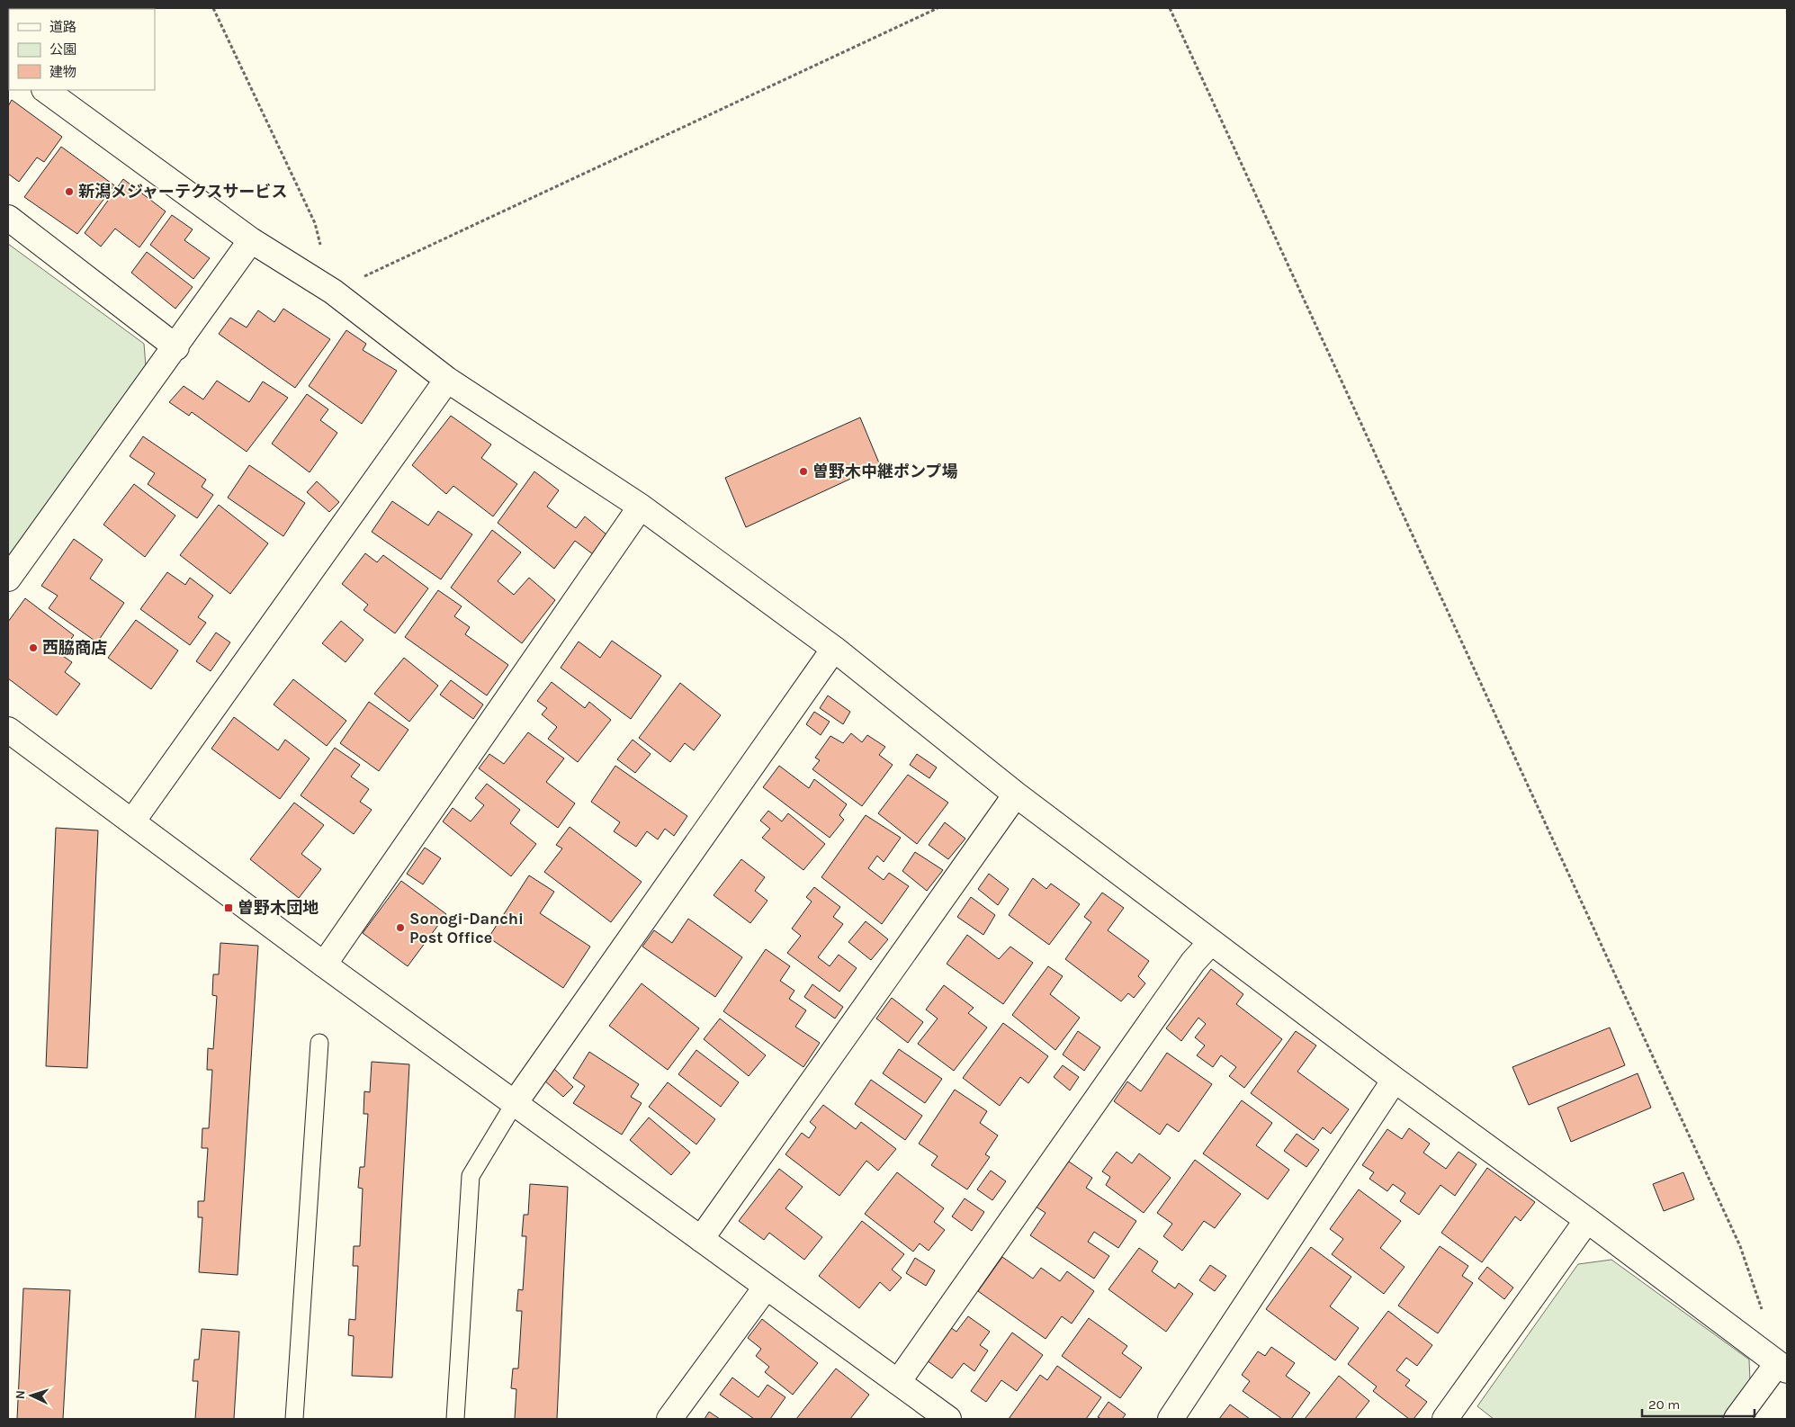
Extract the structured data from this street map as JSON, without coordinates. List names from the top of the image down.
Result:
{
  "places": {
    "other": [
      "新潟メジャーテクスサービス",
      "曽野木中継ポンプ場",
      "西脇商店",
      "Sonogi-Danchi Post Office"
    ],
    "transit": ["曽野木団地"]
  },
  "legend": ["道路", "公園", "建物"],
  "scale_bar": "20 m",
  "north": "left"
}
